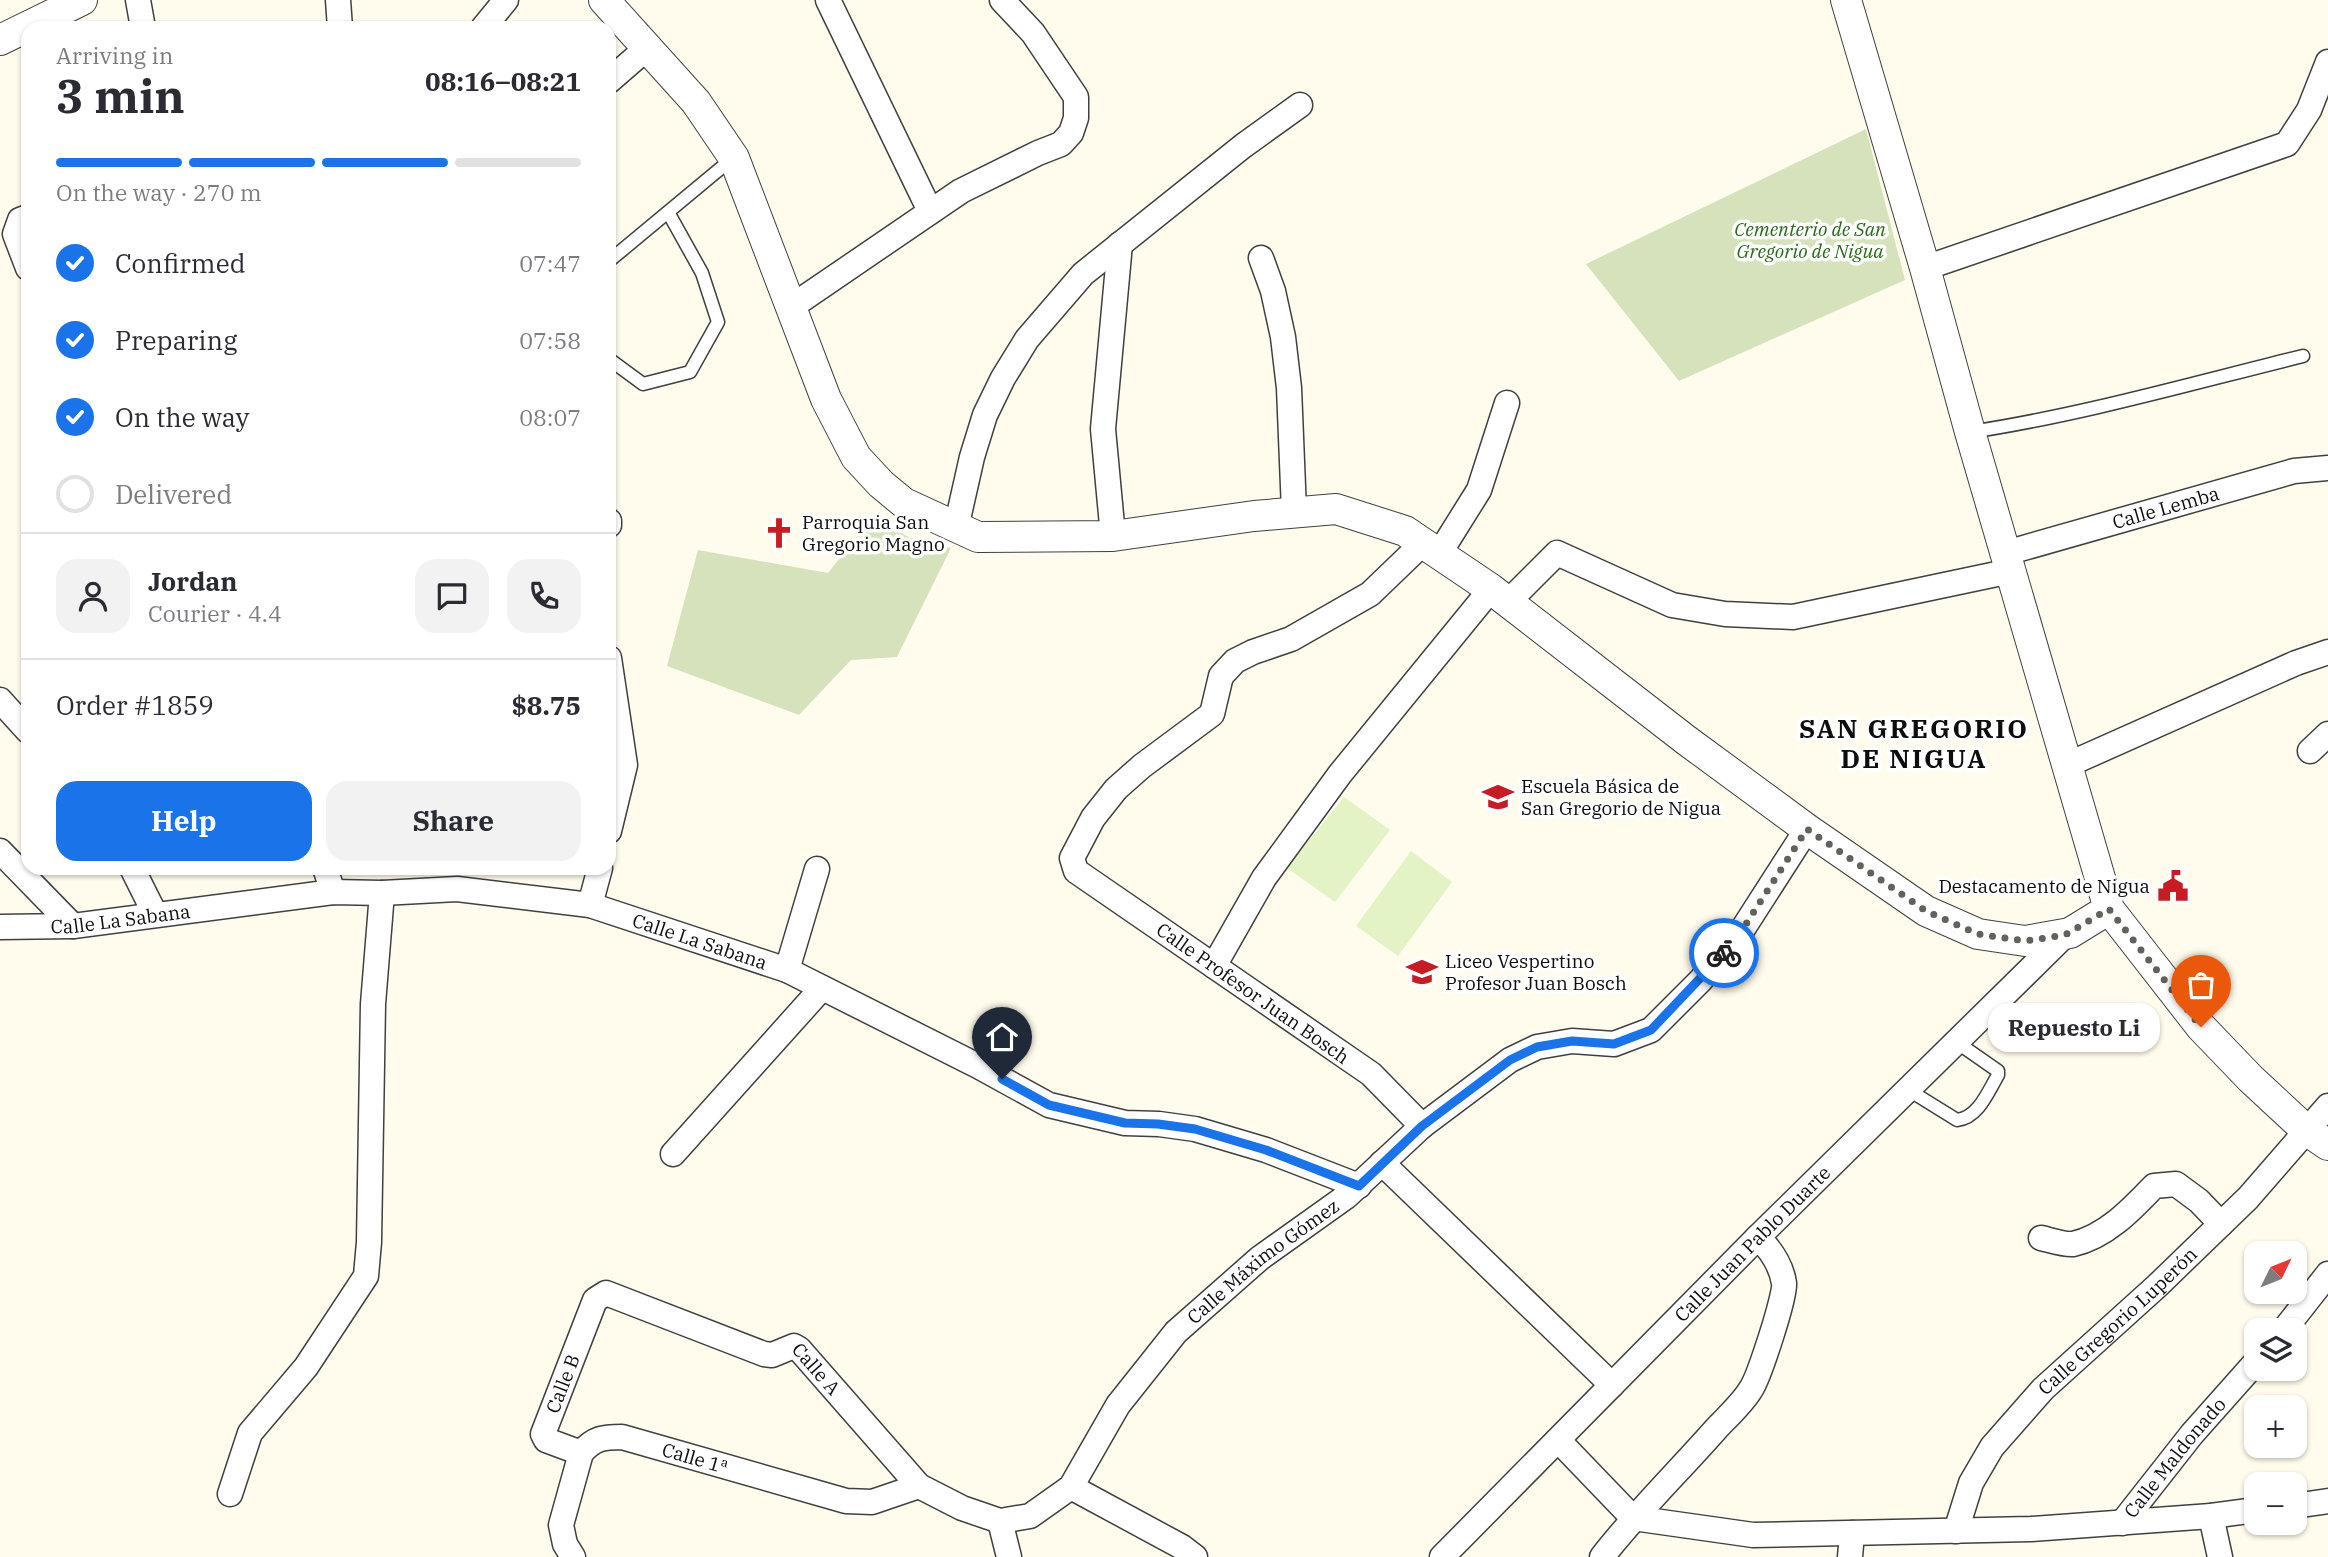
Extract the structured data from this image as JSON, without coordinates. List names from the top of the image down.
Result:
{
  "streets": {
    "street": [
      "Calle Lemba",
      "Calle La Sabana",
      "Calle Profesor Juan Bosch",
      "Calle Juan Pablo Duarte",
      "Calle Máximo Gómez",
      "Calle Gregorio Luperón",
      "Calle A",
      "Calle B",
      "Calle 1ª",
      "Calle Maldonado"
    ]
  },
  "crossings": [
    ["Calle La Sabana", "Calle Máximo Gómez"],
    ["Calle Profesor Juan Bosch", "Calle Máximo Gómez"],
    ["Calle A", "Calle B"],
    ["Calle A", "Calle 1ª"],
    ["Calle B", "Calle 1ª"]
  ],
  "districts": ["SAN GREGORIO DE NIGUA"],
  "parks": ["Cementerio de San Gregorio de Nigua"],
  "places": {
    "church": ["Parroquia San Gregorio Magno"],
    "school or university": ["Escuela Básica de San Gregorio de Nigua", "Liceo Vespertino Profesor Juan Bosch"],
    "public building": ["Destacamento de Nigua"],
    "other": ["Repuesto Li"]
  },
  "north": "top right",
  "page": {
    "heading": ["3 min", "Arriving in", "08:16–08:21"],
    "panel": [
      "Jordan",
      "Courier · 4.4",
      "Order #1859",
      "$8.75"
    ],
    "bar": "On the way · 270 m",
    "list": [
      ["Confirmed", "07:47"],
      ["Preparing", "07:58"],
      ["On the way", "08:07"],
      "Delivered"
    ],
    "buttons": ["Help", "Share"],
    "bubble": "Repuesto Li",
    "map_buttons": ["+", "−"]
  }
}
